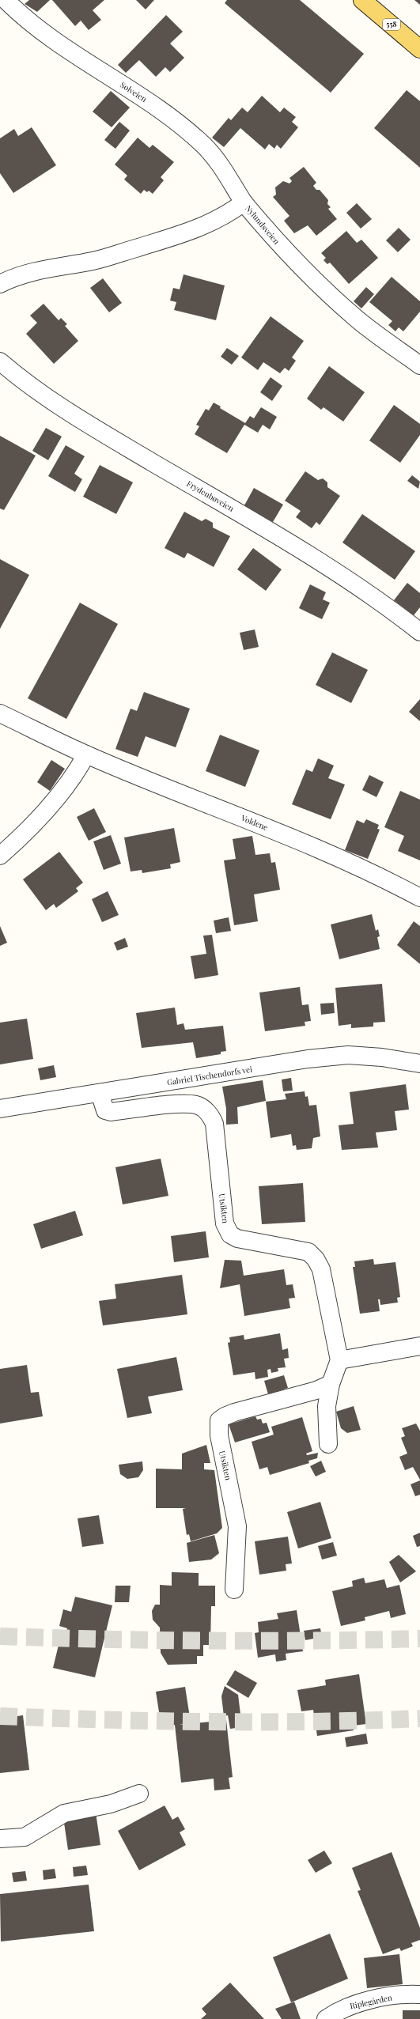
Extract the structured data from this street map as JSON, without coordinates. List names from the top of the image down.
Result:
{
  "streets": {
    "main road": ["558"],
    "street": [
      "Solveien",
      "Nylundsveien",
      "Frydenbøveien",
      "Voldene",
      "Gabriel Tischendorfs vei",
      "Utsikten",
      "Riplegården"
    ]
  },
  "crossings": [
    ["Solveien", "Nylundsveien"],
    ["Gabriel Tischendorfs vei", "Utsikten"]
  ]
}
